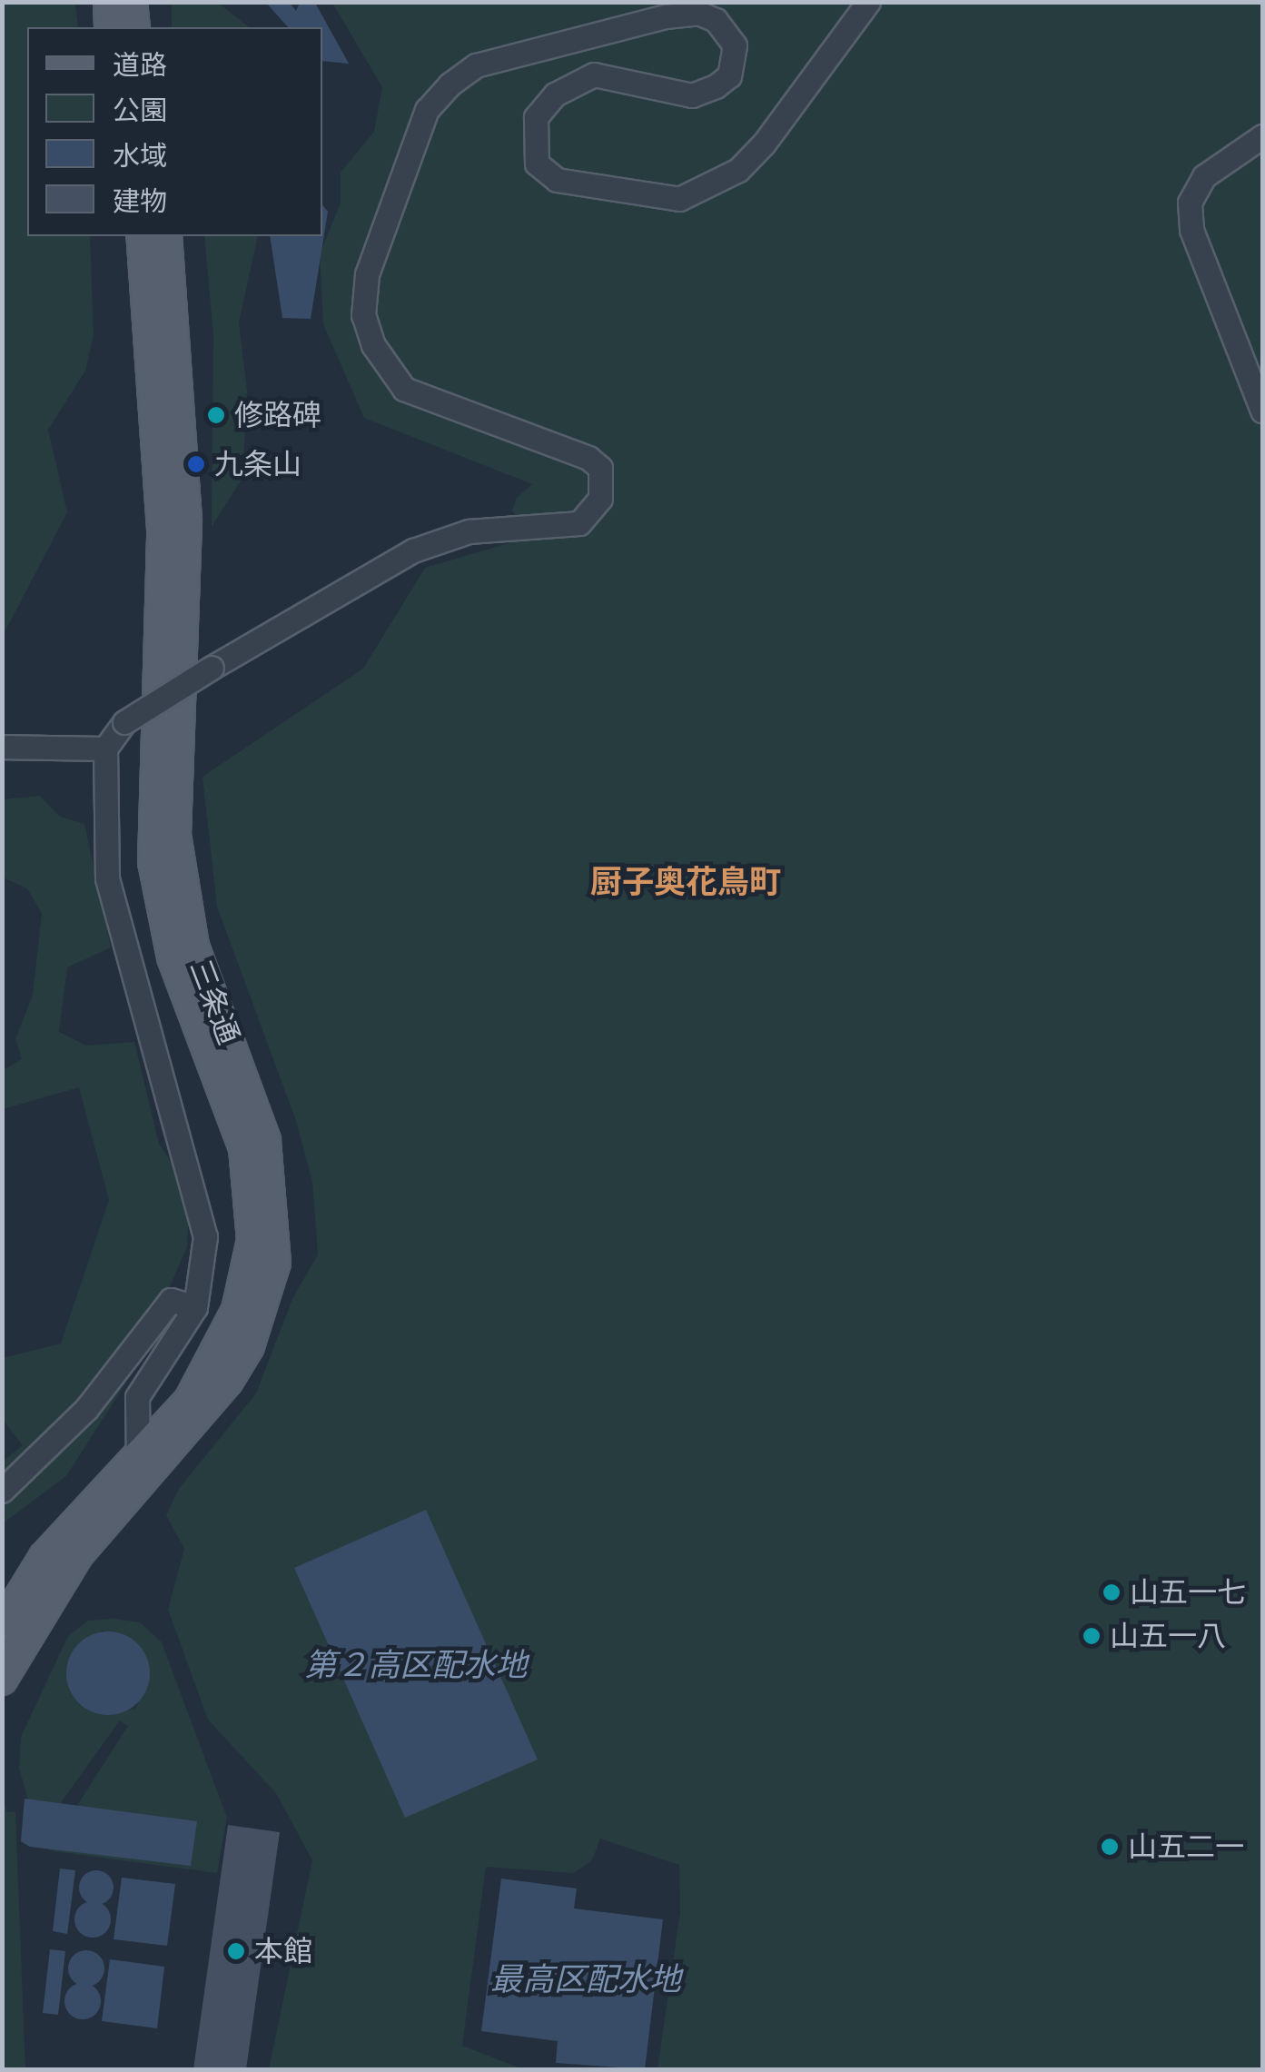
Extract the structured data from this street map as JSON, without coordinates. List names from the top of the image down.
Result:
{
  "streets": {
    "main road": ["三条通"]
  },
  "districts": ["厨子奥花鳥町"],
  "water": ["第２高区配水地", "最高区配水地"],
  "places": [
    "修路碑",
    "九条山",
    "山五一七",
    "山五一八",
    "山五二一",
    "本館"
  ],
  "legend": [
    "道路",
    "公園",
    "水域",
    "建物"
  ]
}
